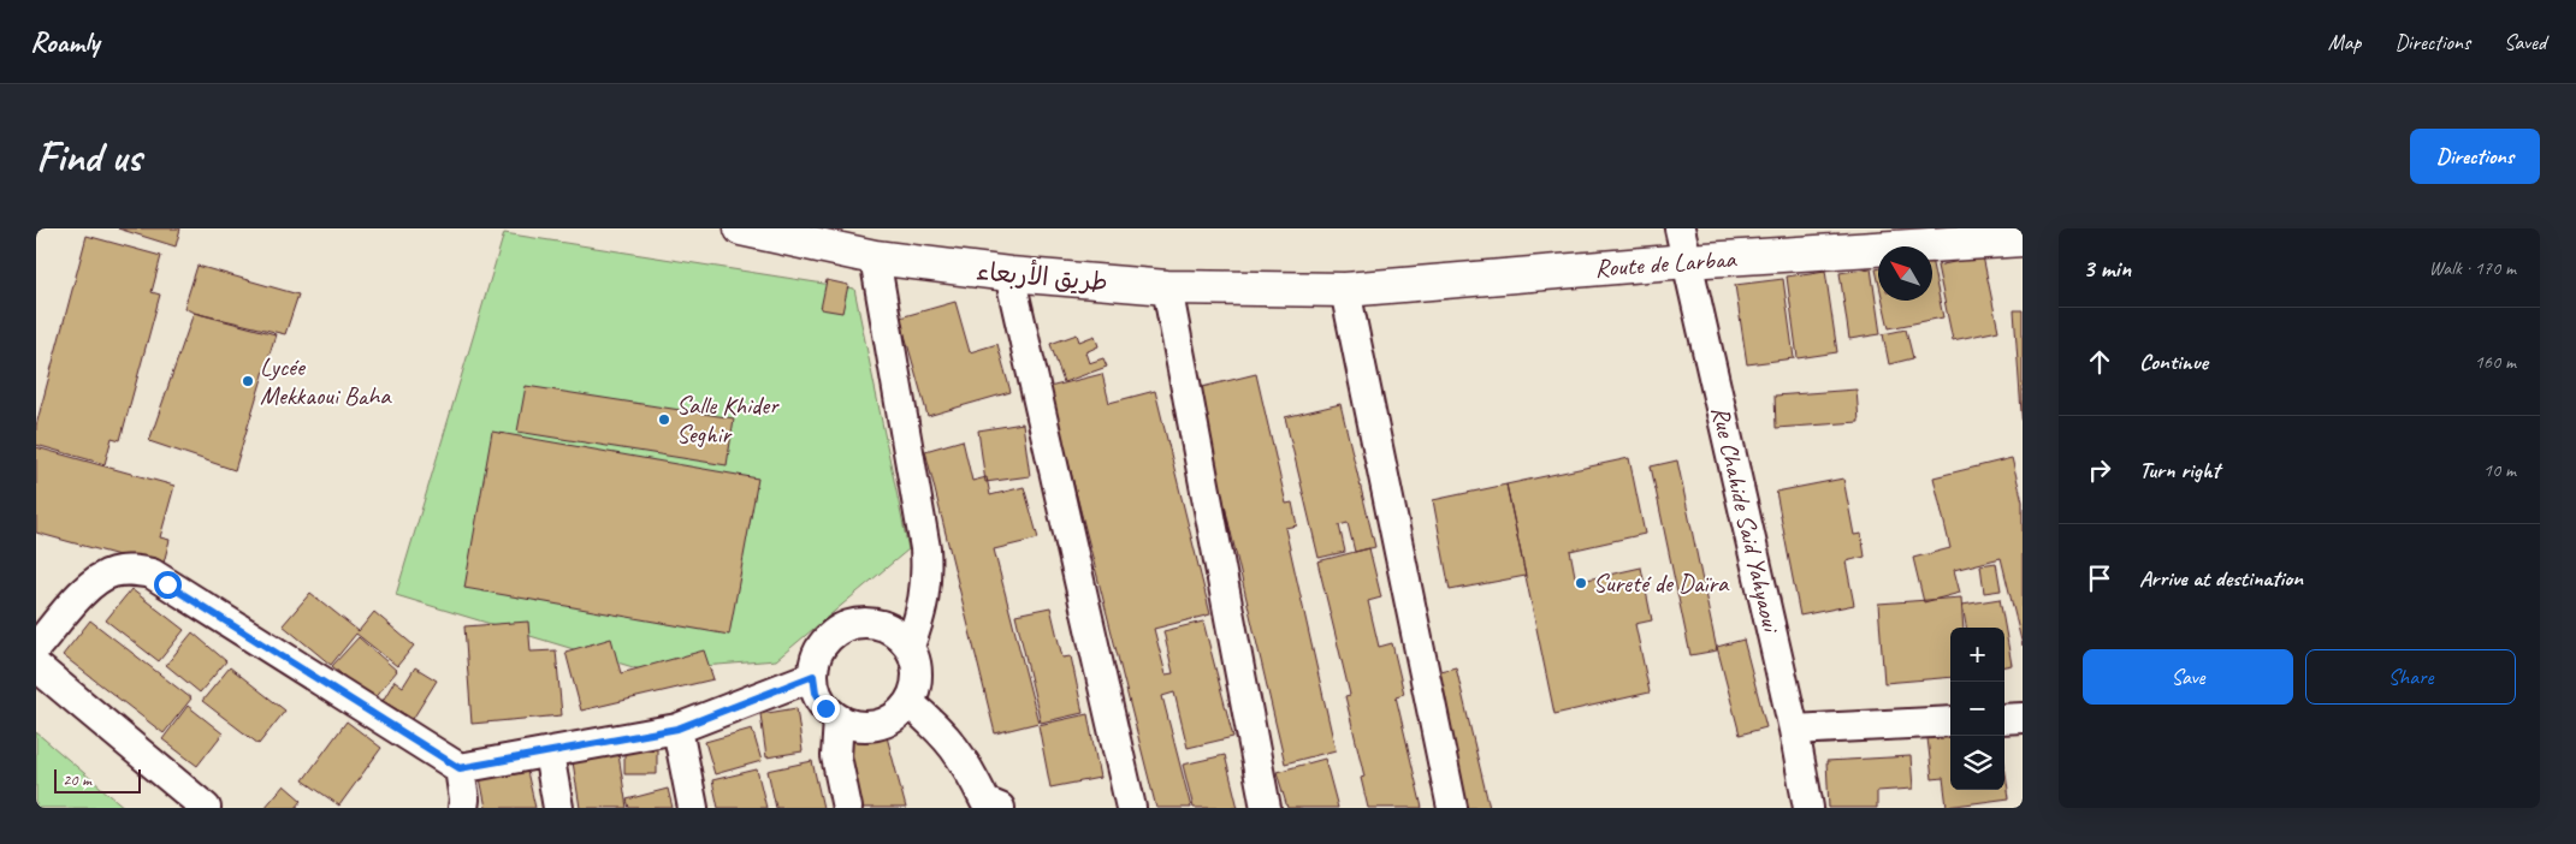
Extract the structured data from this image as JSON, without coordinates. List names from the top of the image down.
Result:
{
  "streets": {
    "main road": ["Route de Larbaa", "طريق الأربعاء"],
    "street": ["Rue Chahide Said Yahyaoui"]
  },
  "crossings": [
    ["Route de Larbaa", "طريق الأربعاء"],
    ["Route de Larbaa", "Rue Chahide Said Yahyaoui"]
  ],
  "places": ["Lycée Mekkaoui Baha", "Salle Khider Seghir", "Sureté de Daïra"],
  "scale_bar": "20 m",
  "north": "top left",
  "page": {
    "header": "Roamly",
    "nav": ["Map", "Directions", "Saved"],
    "buttons": [
      "Directions",
      ["Save", "Share"]
    ],
    "title": "Find us",
    "heading": ["3 min", "Walk · 170 m"],
    "list": [
      ["Continue", "160 m"],
      ["Turn right", "10 m"],
      "Arrive at destination"
    ],
    "map_buttons": ["+", "−"],
    "scale": "20 m"
  }
}
